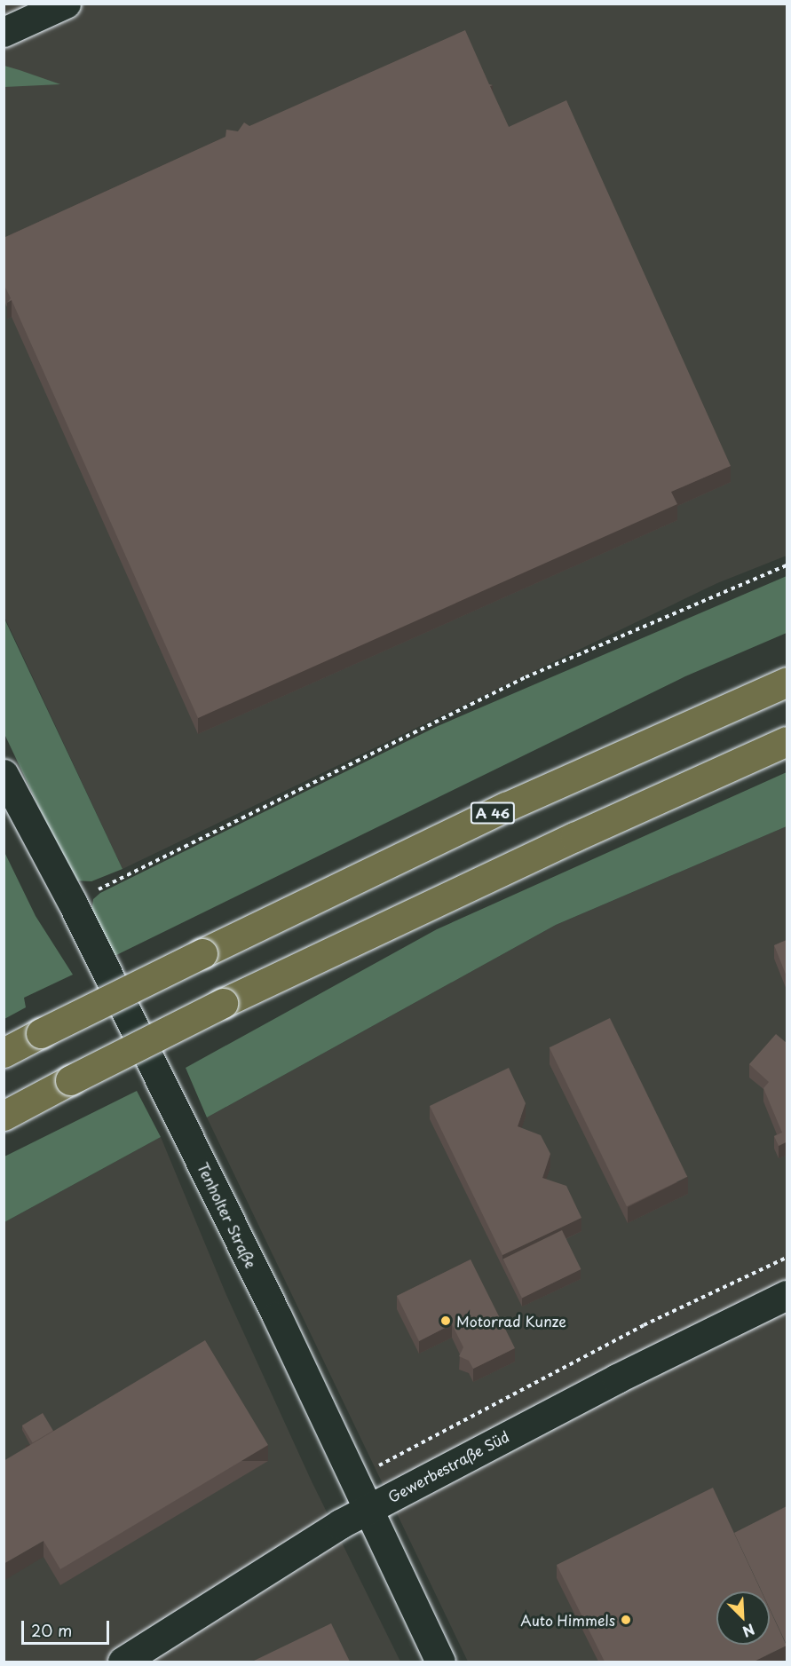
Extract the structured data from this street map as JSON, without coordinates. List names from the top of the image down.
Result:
{
  "streets": {
    "highway": ["A 46"],
    "street": ["Tenholter Straße", "Gewerbestraße Süd"]
  },
  "crossings": [
    ["Tenholter Straße", "Gewerbestraße Süd"]
  ],
  "places": ["Motorrad Kunze", "Auto Himmels"],
  "scale_bar": "20 m",
  "north": "bottom right"
}
